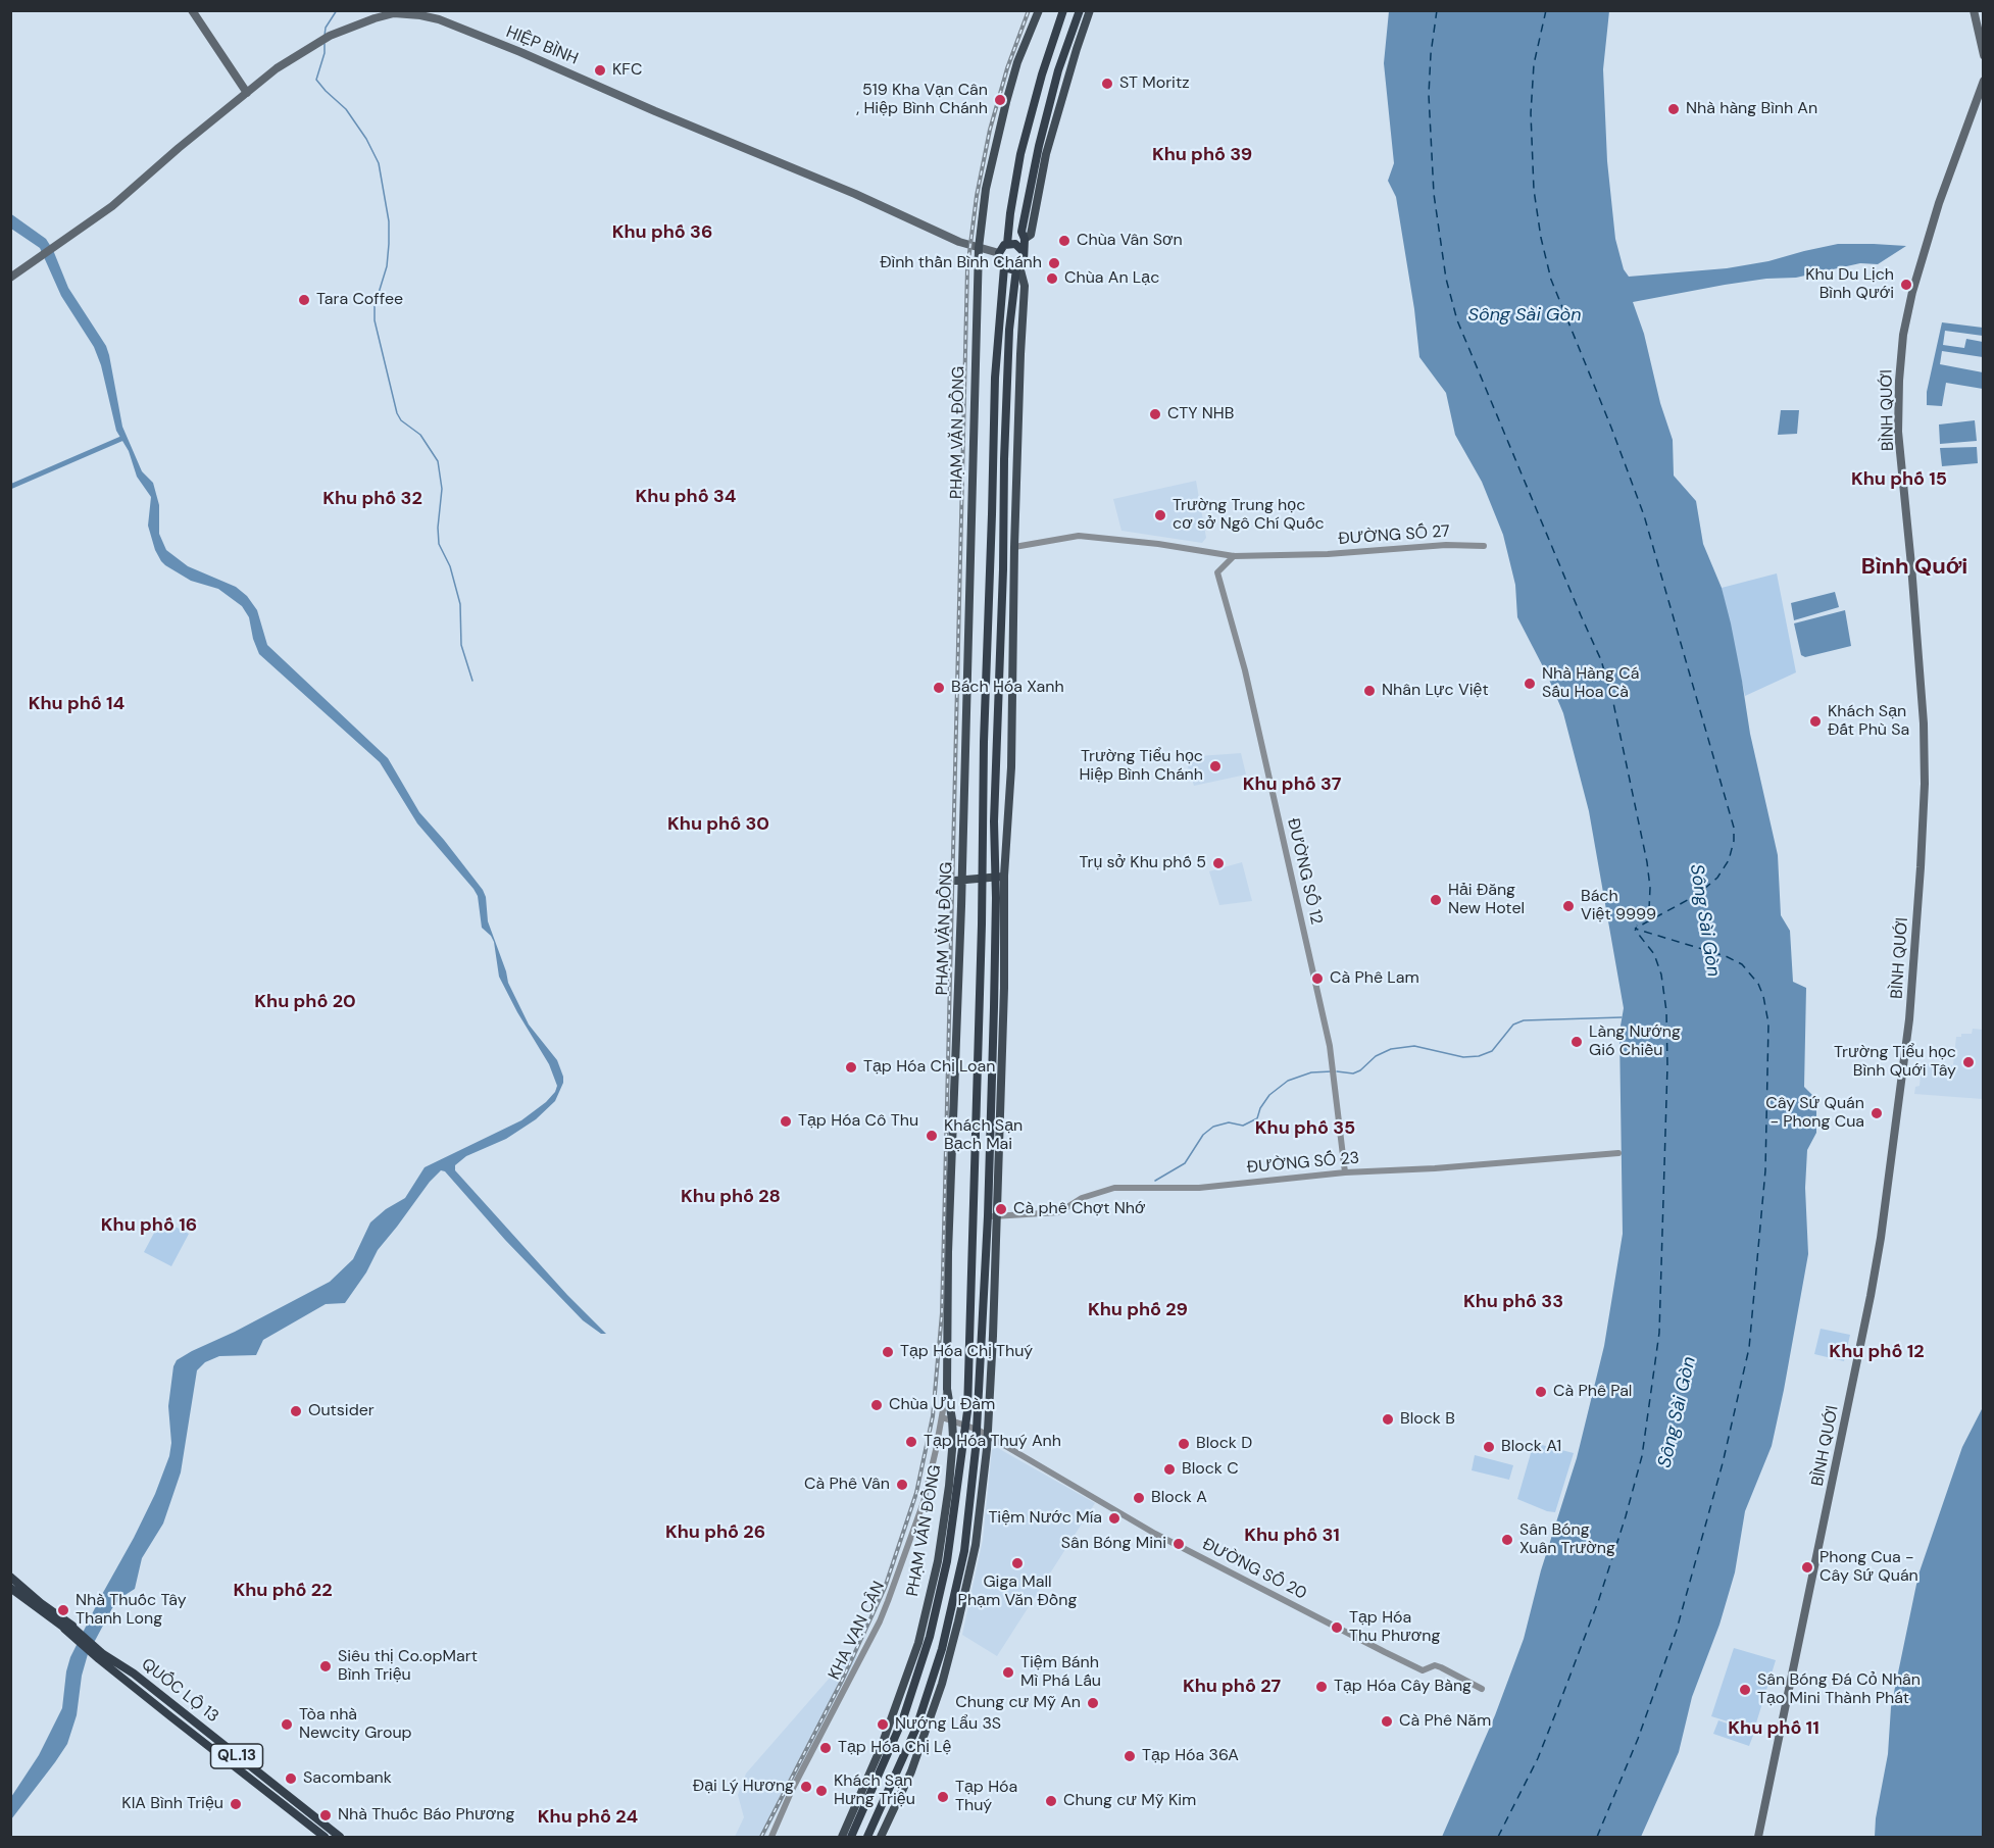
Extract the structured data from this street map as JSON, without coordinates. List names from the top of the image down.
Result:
{
  "streets": {
    "highway": ["PHẠM VĂN ĐỒNG", "QUỐC LỘ 13", "QL.13"],
    "main road": ["HIỆP BÌNH", "BÌNH QUỚI"],
    "street": [
      "ĐƯỜNG SỐ 27",
      "ĐƯỜNG SỐ 12",
      "ĐƯỜNG SỐ 23",
      "ĐƯỜNG SỐ 20",
      "KHA VẠN CÂN"
    ]
  },
  "crossings": [
    ["HIỆP BÌNH", "PHẠM VĂN ĐỒNG"],
    ["PHẠM VĂN ĐỒNG", "ĐƯỜNG SỐ 20"],
    ["PHẠM VĂN ĐỒNG", "KHA VẠN CÂN"],
    ["ĐƯỜNG SỐ 27", "ĐƯỜNG SỐ 12"],
    ["ĐƯỜNG SỐ 12", "ĐƯỜNG SỐ 23"],
    ["ĐƯỜNG SỐ 20", "KHA VẠN CÂN"]
  ],
  "districts": [
    "Khu phố 39",
    "Khu phố 36",
    "Khu phố 15",
    "Khu phố 34",
    "Khu phố 32",
    "Bình Quới",
    "Khu phố 14",
    "Khu phố 37",
    "Khu phố 30",
    "Khu phố 20",
    "Khu phố 35",
    "Khu phố 28",
    "Khu phố 16",
    "Khu phố 33",
    "Khu phố 29",
    "Khu phố 12",
    "Khu phố 26",
    "Khu phố 31",
    "Khu phố 22",
    "Khu phố 27",
    "Khu phố 11",
    "Khu phố 24"
  ],
  "water": ["Sông Sài Gòn"],
  "places": [
    "KFC",
    "ST Moritz",
    "519 Kha Vạn Cân , Hiệp Bình Chánh",
    "Nhà hàng Bình An",
    "Chùa Vân Sơn",
    "Đình thần Bình Chánh",
    "Chùa An Lạc",
    "Khu Du Lịch Bình Qưới",
    "Tara Coffee",
    "CTY NHB",
    "Trường Trung học cơ sở Ngô Chí Quốc",
    "Nhà Hàng Cá Sấu Hoa Cà",
    "Bách Hóa Xanh",
    "Nhân Lực Việt",
    "Khách Sạn Đất Phù Sa",
    "Trường Tiểu học Hiệp Bình Chánh",
    "Trụ sở Khu phố 5",
    "Hải Đăng New Hotel",
    "Bách Việt 9999",
    "Cà Phê Lam",
    "Làng Nướng Gió Chiều",
    "Trường Tiểu học Bình Quới Tây",
    "Tạp Hóa Chị Loan",
    "Cây Sứ Quán - Phong Cua",
    "Tạp Hóa Cô Thu",
    "Khách Sạn Bạch Mai",
    "Cà phê Chợt Nhớ",
    "Tạp Hóa Chị Thuý",
    "Cà Phê Pal",
    "Chùa Ưu Đàm",
    "Outsider",
    "Block B",
    "Tạp Hóa Thuý Anh",
    "Block D",
    "Block A1",
    "Block C",
    "Cà Phê Vân",
    "Block A",
    "Tiệm Nước Mía",
    "Sân Bóng Xuân Trường",
    "Sân Bóng Mini",
    "Giga Mall Phạm Văn Đồng",
    "Phong Cua - Cây Sứ Quán",
    "Nhà Thuốc Tây Thanh Long",
    "Tạp Hóa Thu Phương",
    "Siêu thị Co.opMart Bình Triệu",
    "Tiệm Bánh Mì Phá Lấu",
    "Tạp Hóa Cây Bàng",
    "Sân Bóng Đá Cỏ Nhân Tạo Mini Thành Phát",
    "Chung cư Mỹ An",
    "Cà Phê Năm",
    "Tòa nhà Newcity Group",
    "Nướng Lẩu 3S",
    "Tạp Hóa Chị Lệ",
    "Tạp Hóa 36A",
    "Sacombank",
    "Đại Lý Hương",
    "Khách Sạn Hưng Triệu",
    "Tạp Hóa Thuý",
    "Chung cư Mỹ Kim",
    "KIA Bình Triệu",
    "Nhà Thuốc Báo Phương"
  ]
}
